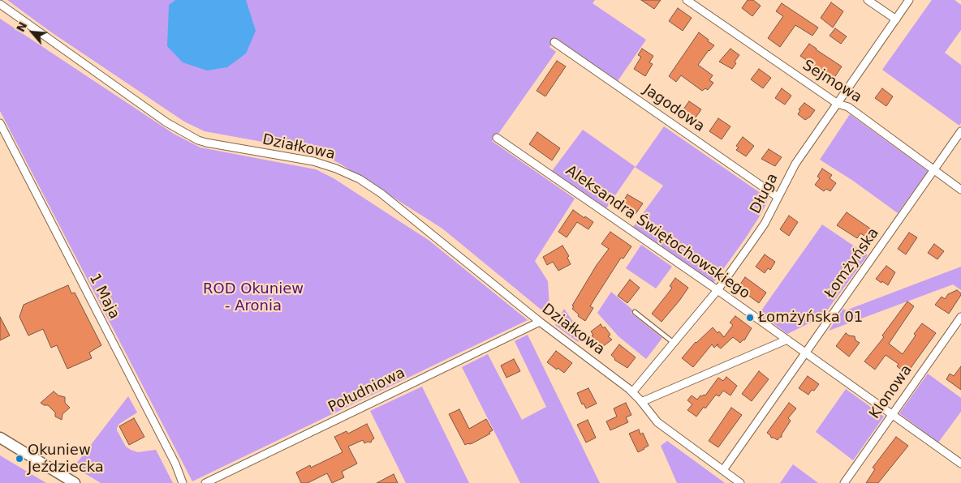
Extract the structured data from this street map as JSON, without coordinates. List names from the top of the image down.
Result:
{
  "streets": {
    "street": [
      "Sejmowa",
      "Jagodowa",
      "Działkowa",
      "Długa",
      "Aleksandra Świętochowskiego",
      "Łomżyńska",
      "1 Maja",
      "Południowa",
      "Klonowa"
    ]
  },
  "crossings": [
    ["Sejmowa", "Długa"],
    ["Sejmowa", "Łomżyńska"],
    ["Jagodowa", "Długa"],
    ["Działkowa", "Długa"],
    ["Działkowa", "Łomżyńska"],
    ["Działkowa", "Południowa"],
    ["Długa", "Aleksandra Świętochowskiego"],
    ["Aleksandra Świętochowskiego", "Łomżyńska"],
    ["Aleksandra Świętochowskiego", "Klonowa"]
  ],
  "parks": ["ROD Okuniew - Aronia"],
  "places": ["Łomżyńska 01", "Okuniew Jeździecka"],
  "north": "top left"
}
